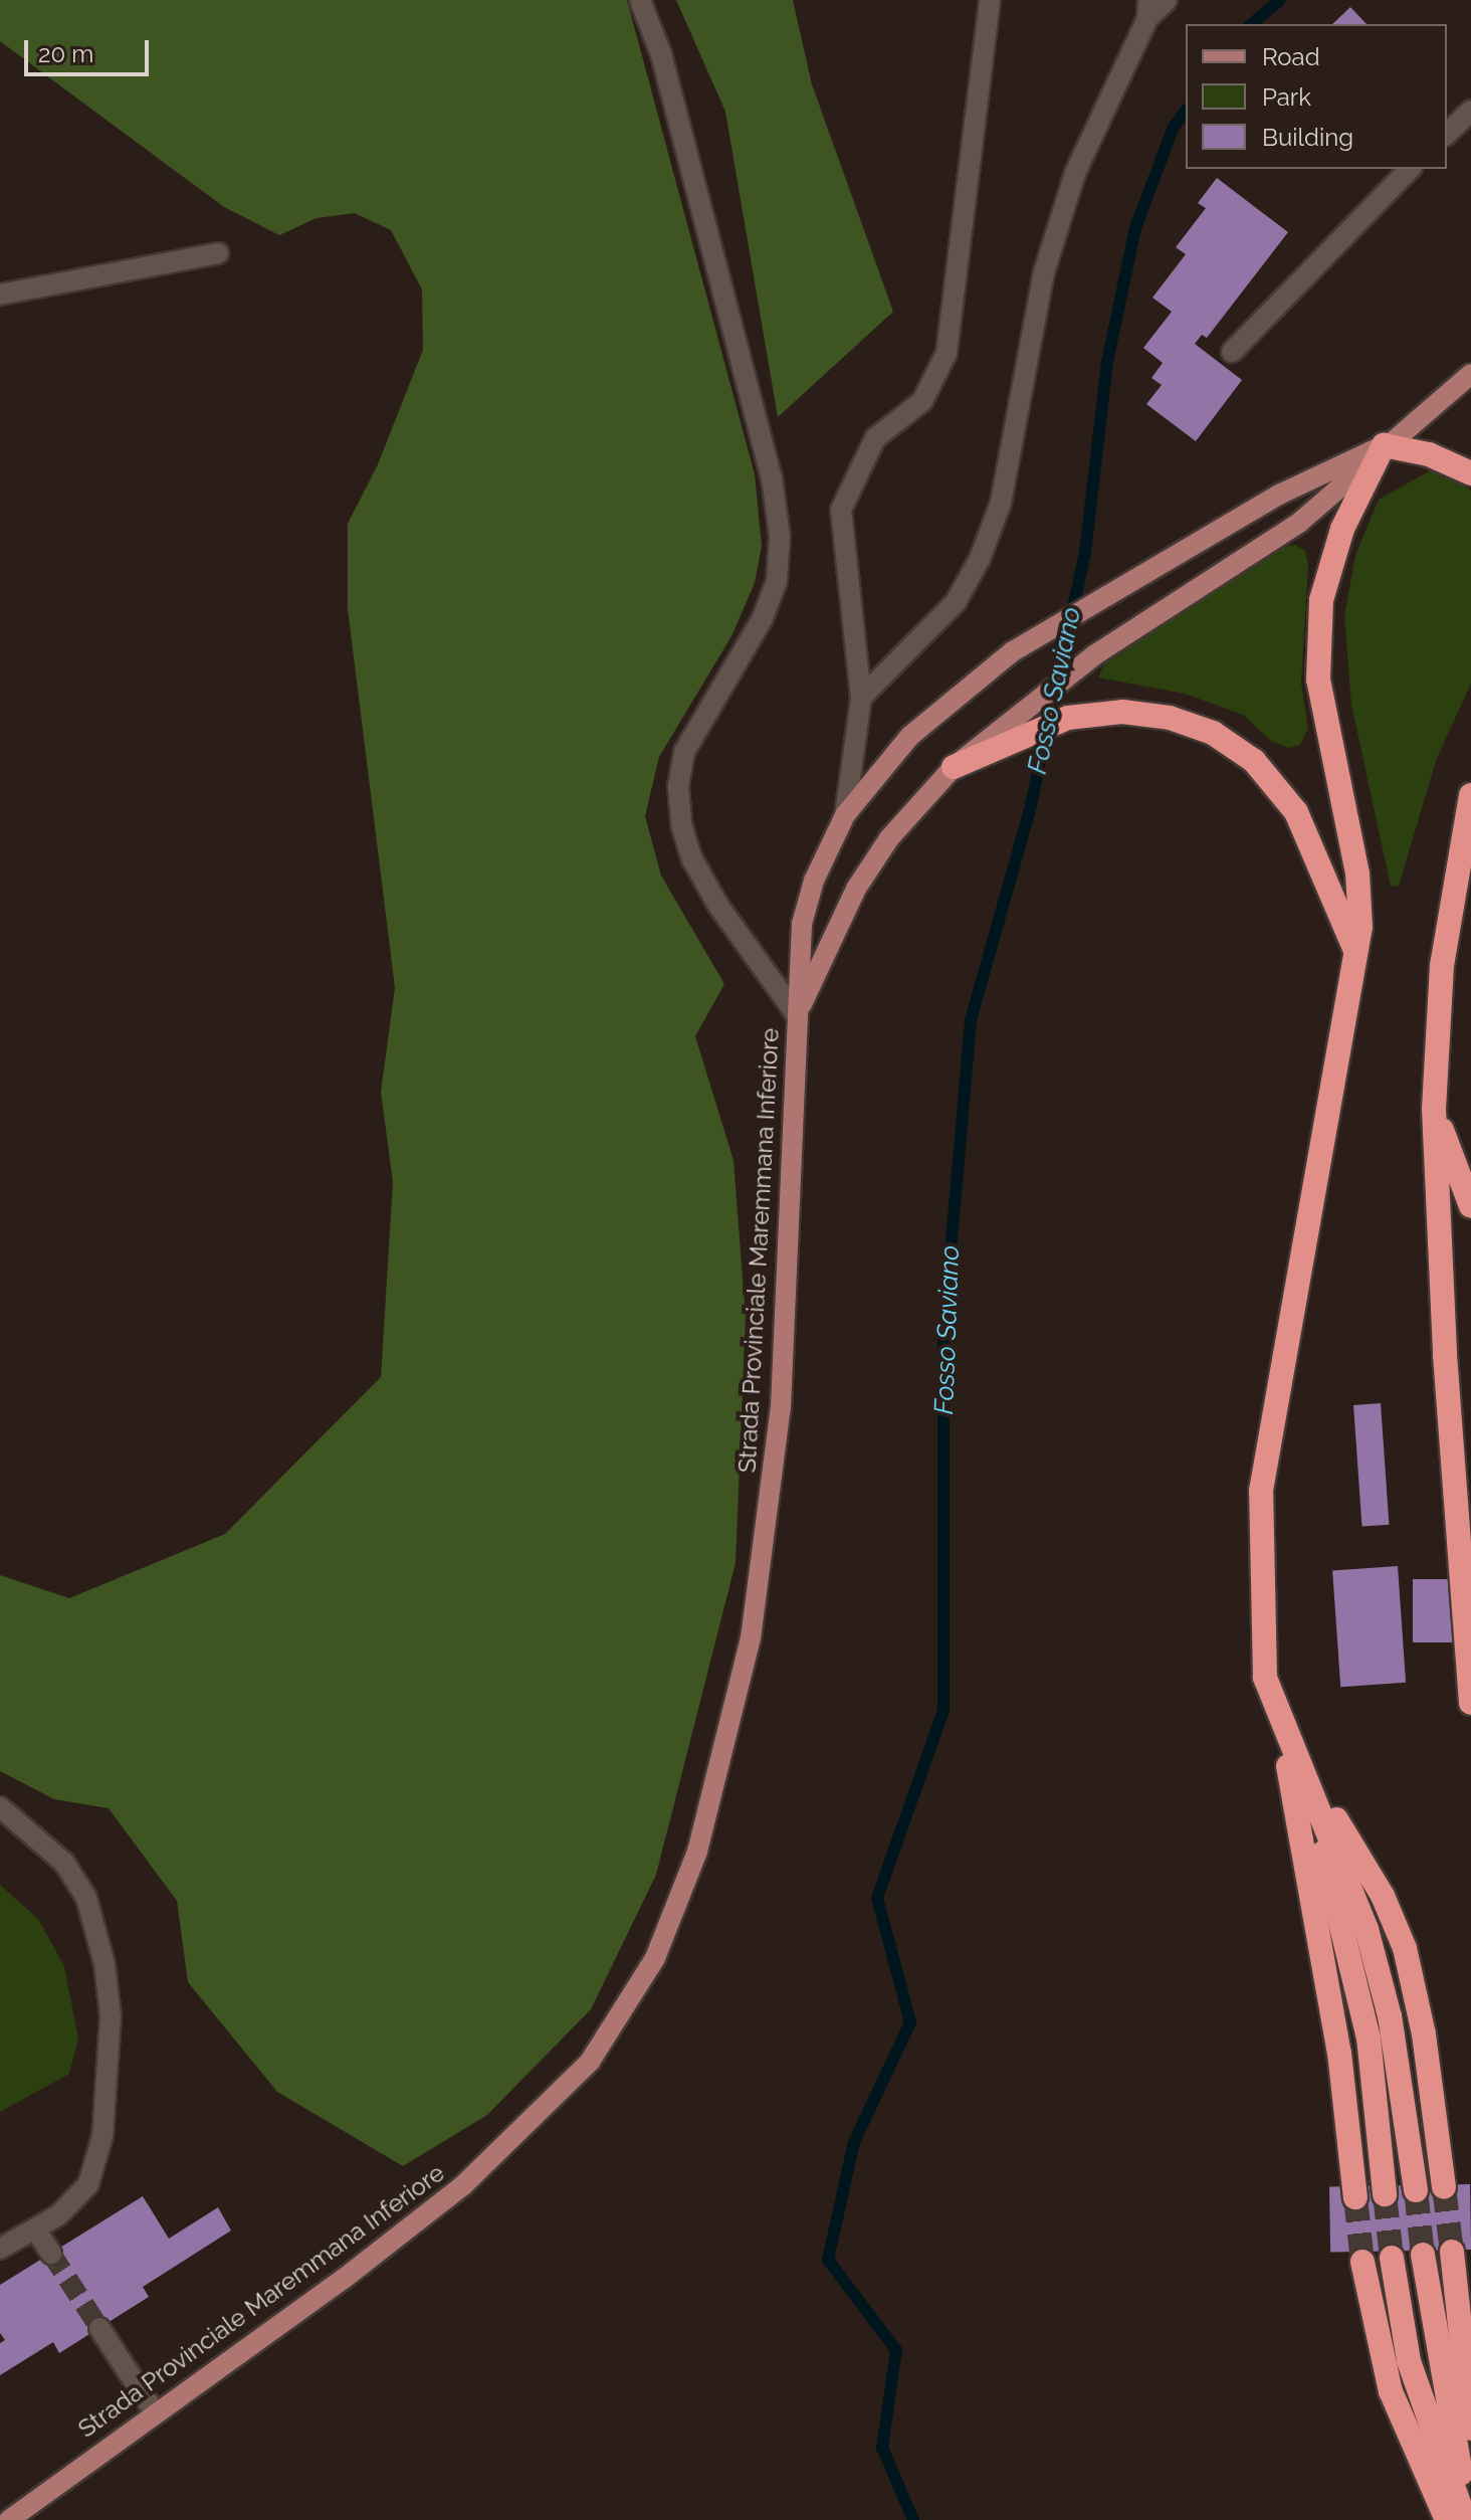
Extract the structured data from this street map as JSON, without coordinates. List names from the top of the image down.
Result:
{
  "streets": {
    "main road": ["Strada Provinciale Maremmana Inferiore"]
  },
  "water": ["Fosso Saviano"],
  "legend": ["Road", "Park", "Building"],
  "scale_bar": "20 m"
}
